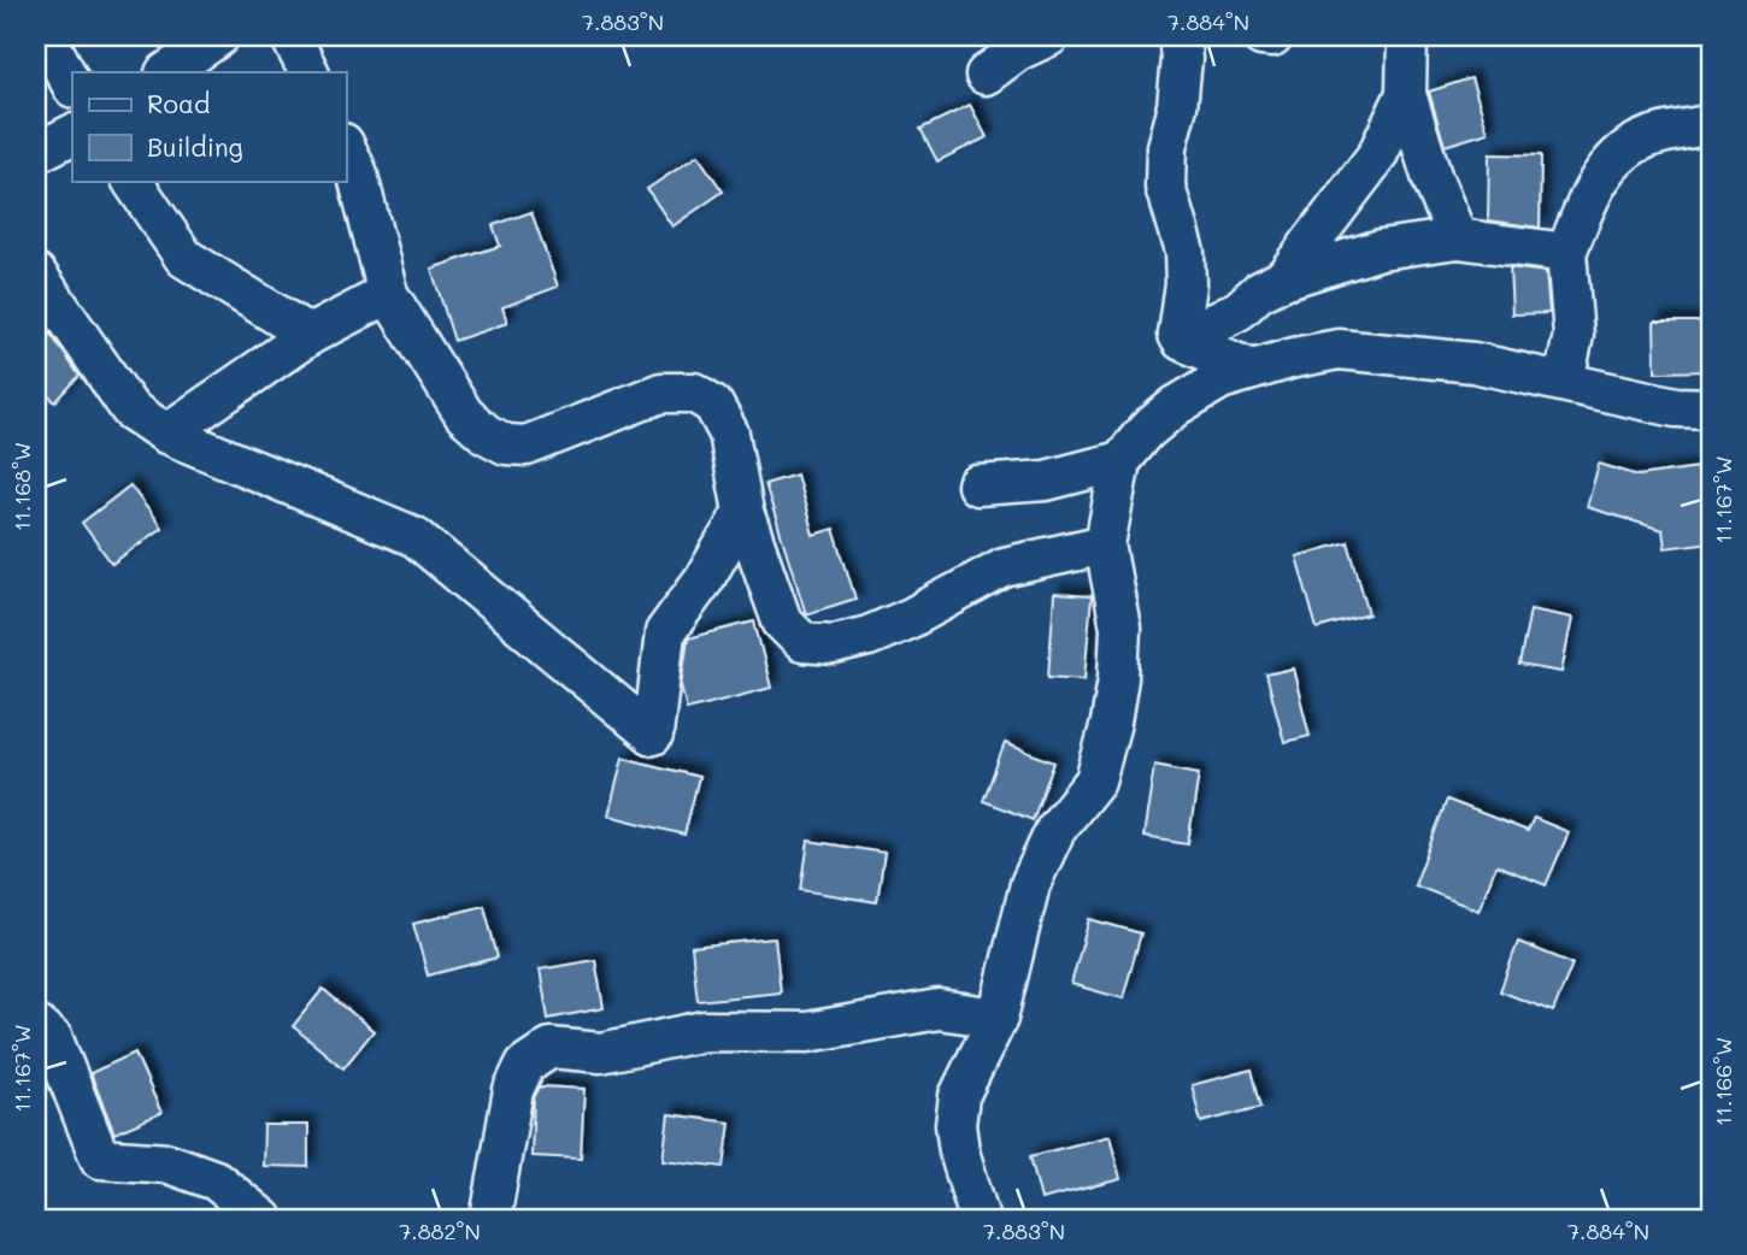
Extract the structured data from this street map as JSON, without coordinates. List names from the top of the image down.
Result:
{
  "legend": ["Road", "Building"],
  "coordinates": [
    "7.883°N",
    "7.884°N",
    "11.168°W",
    "11.167°W",
    "11.166°W",
    "7.882°N"
  ]
}
